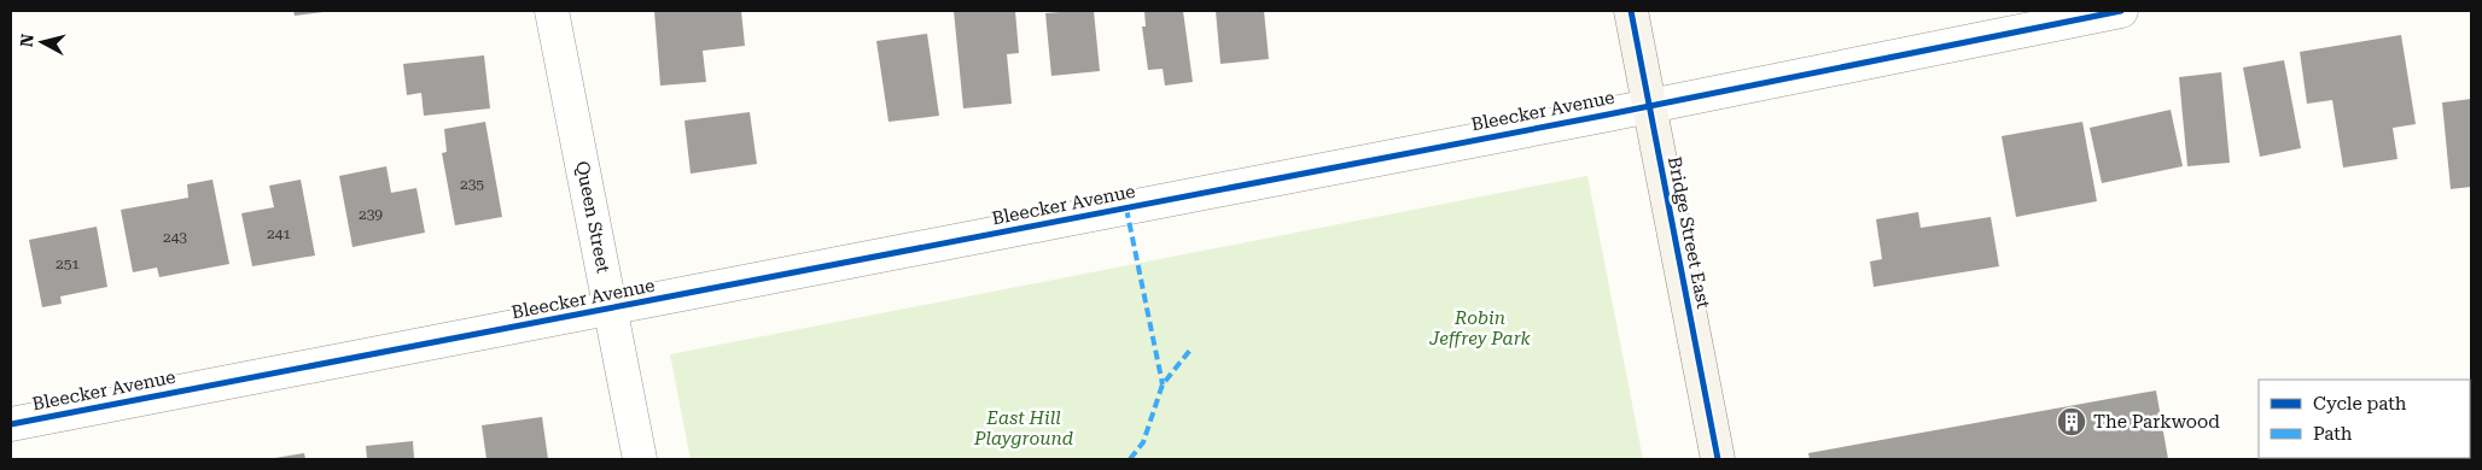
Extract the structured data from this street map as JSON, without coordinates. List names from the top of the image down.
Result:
{
  "streets": {
    "street": ["Bleecker Avenue", "Queen Street", "Bridge Street East"]
  },
  "crossings": [
    ["Bleecker Avenue", "Queen Street"],
    ["Bleecker Avenue", "Bridge Street East"]
  ],
  "parks": ["Robin Jeffrey Park", "East Hill Playground"],
  "places": {
    "building": ["The Parkwood"]
  },
  "house_numbers": [
    "235",
    "239",
    "241",
    "243",
    "251"
  ],
  "legend": ["Cycle path", "Path"],
  "north": "left"
}
